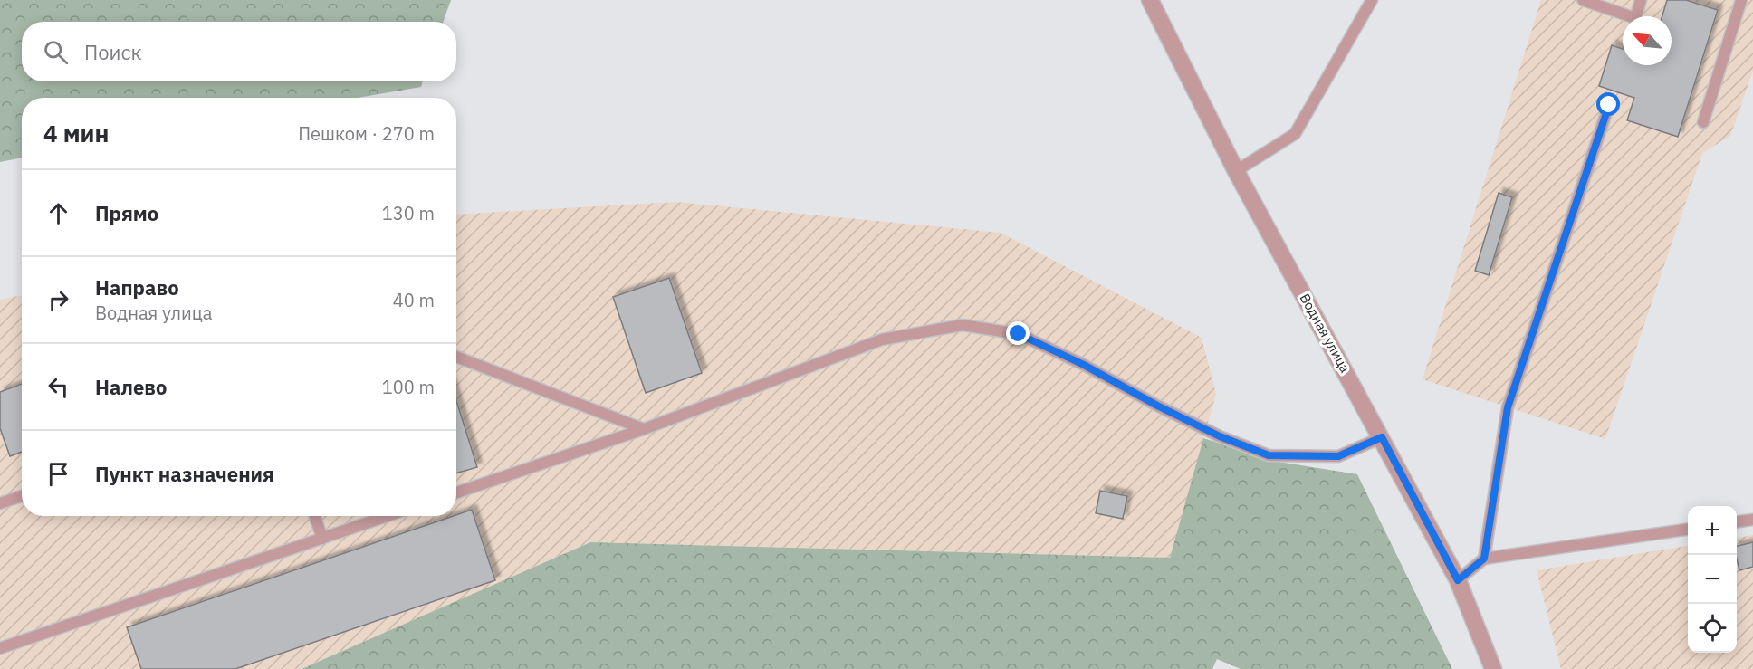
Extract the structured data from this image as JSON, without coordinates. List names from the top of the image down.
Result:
{
  "streets": {
    "street": ["Водная улица"]
  },
  "north": "top left",
  "page": {
    "search": "Поиск",
    "heading": ["4 мин", "Пешком · 270 m"],
    "list": [
      ["Прямо", "130 m"],
      ["Направо", "Водная улица", "40 m"],
      ["Налево", "100 m"],
      "Пункт назначения"
    ],
    "map_buttons": ["+", "−"]
  }
}
